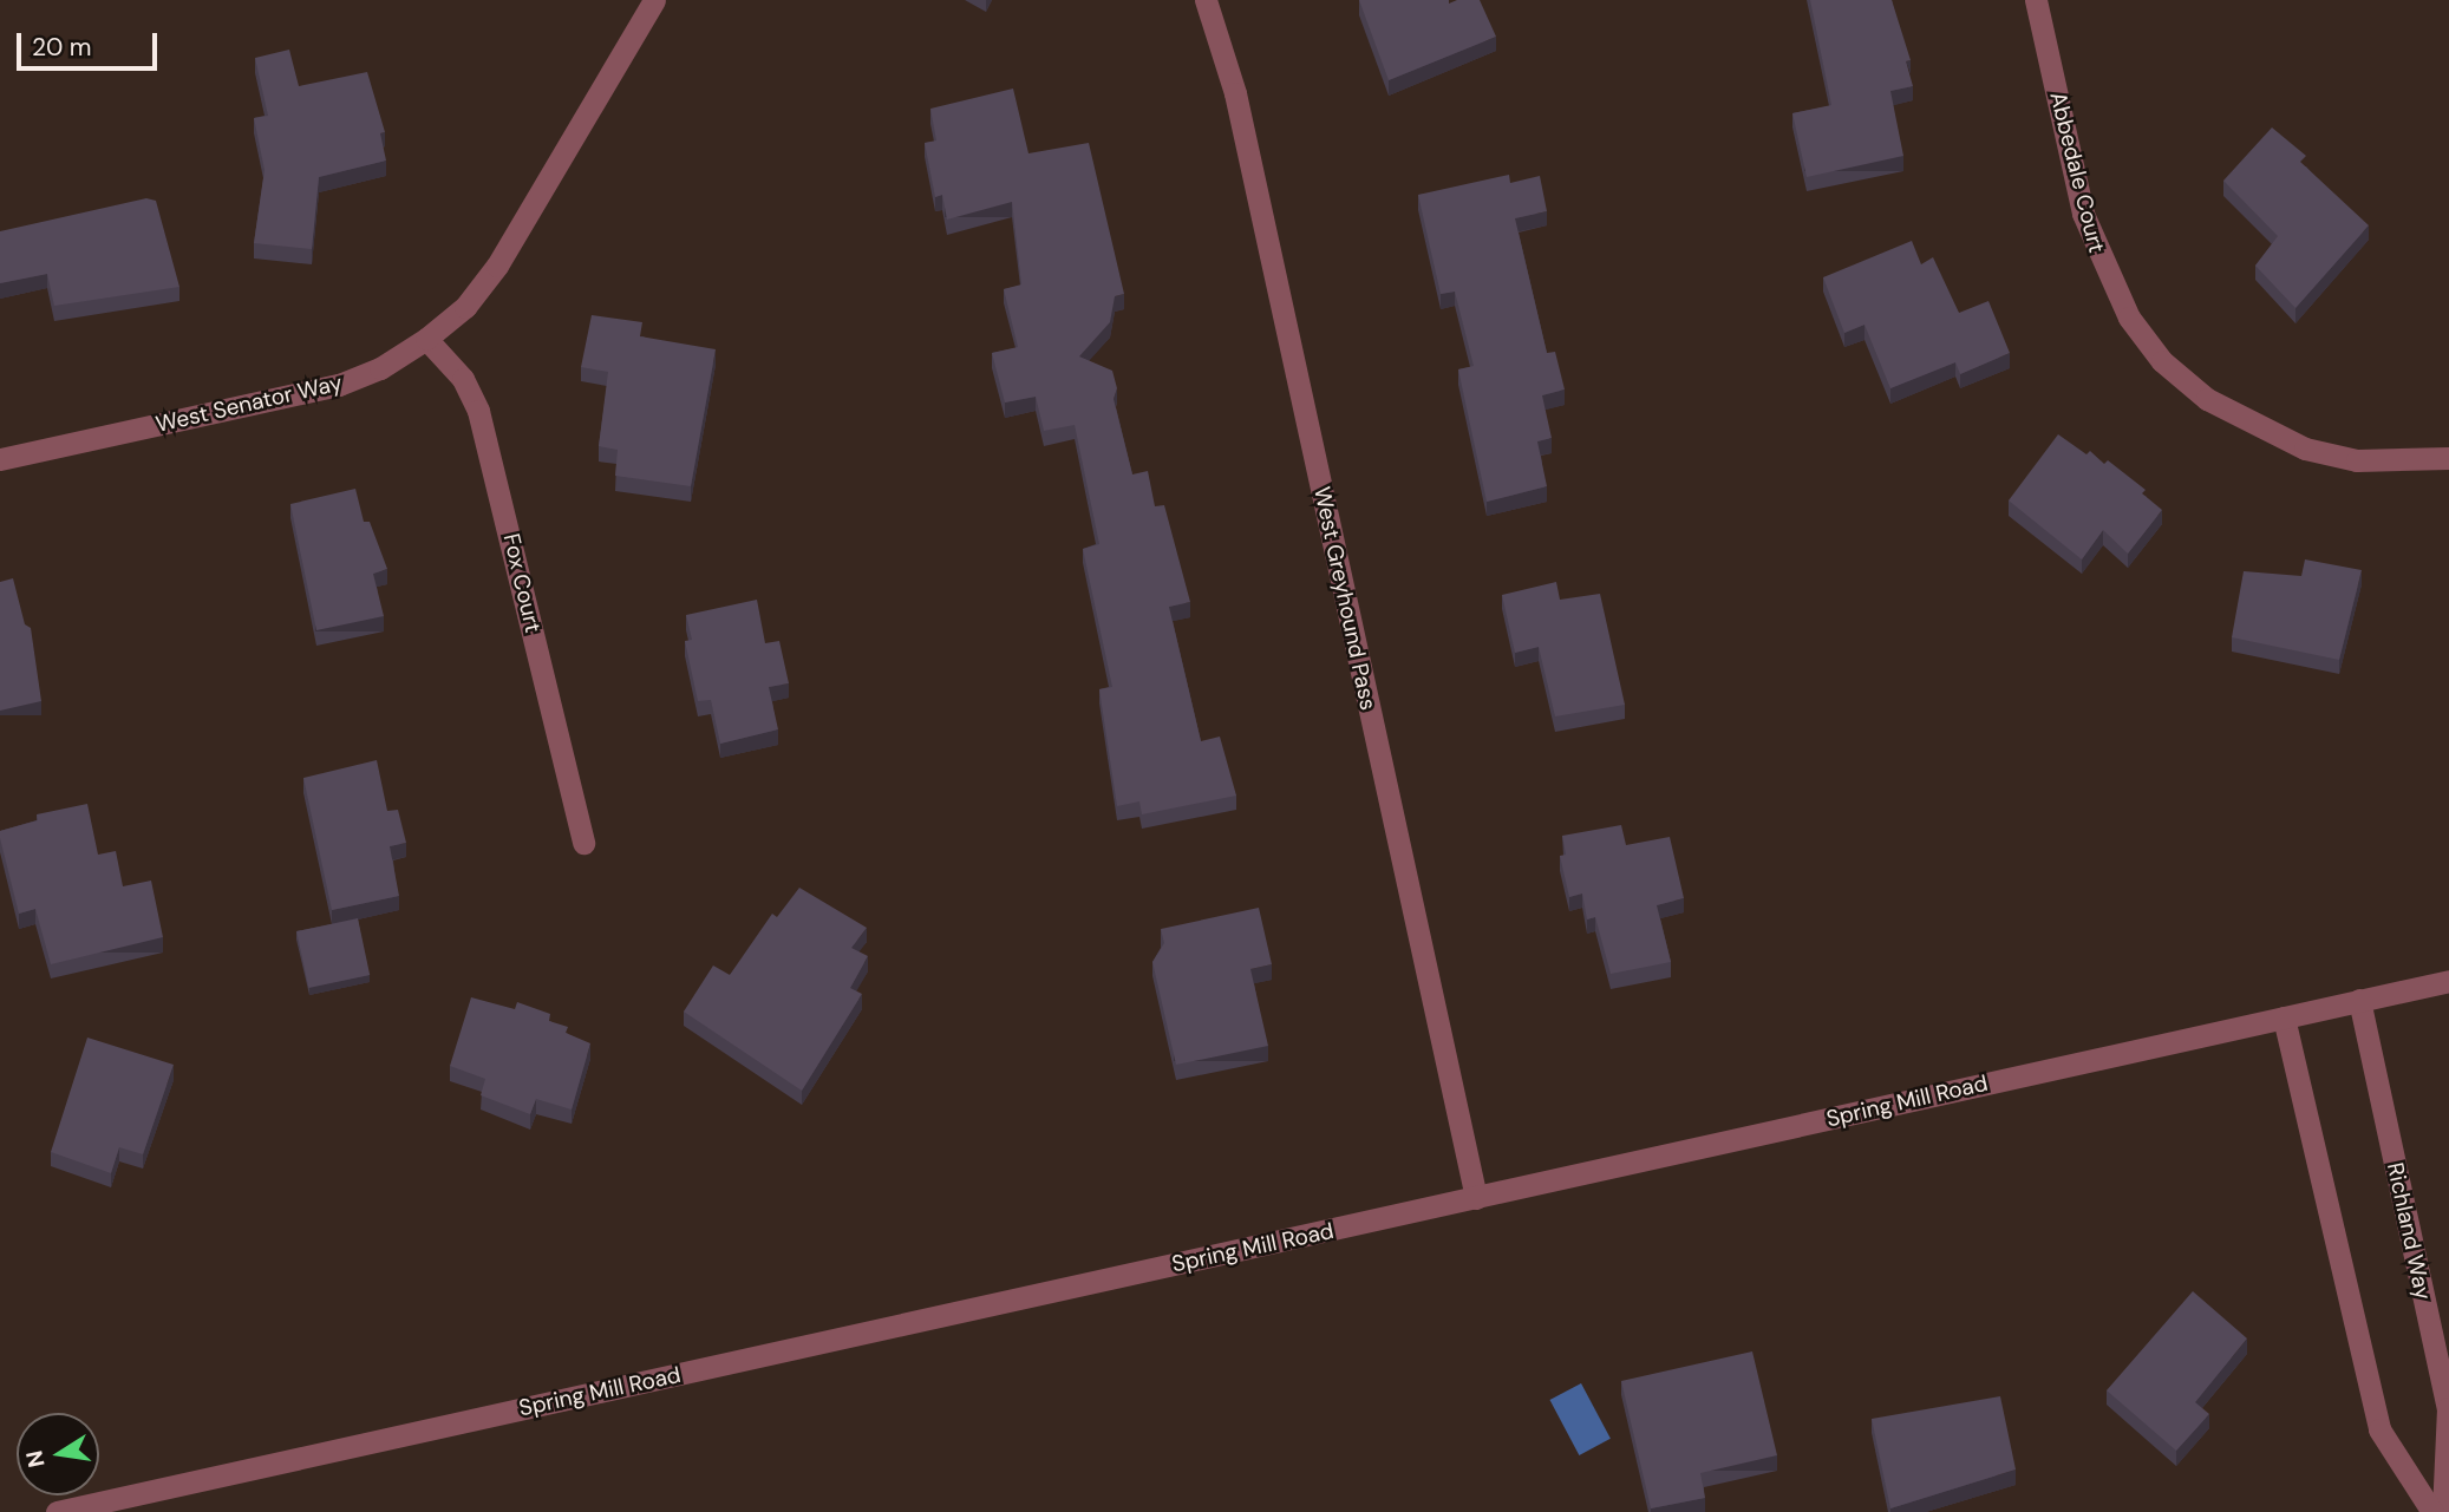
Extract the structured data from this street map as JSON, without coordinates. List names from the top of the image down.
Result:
{
  "streets": {
    "street": [
      "Abbedale Court",
      "West Senator Way",
      "Fox Court",
      "West Greyhound Pass",
      "Spring Mill Road",
      "Richland Way"
    ]
  },
  "crossings": [
    ["West Senator Way", "Fox Court"],
    ["West Greyhound Pass", "Spring Mill Road"],
    ["Spring Mill Road", "Richland Way"]
  ],
  "scale_bar": "20 m",
  "north": "left"
}
